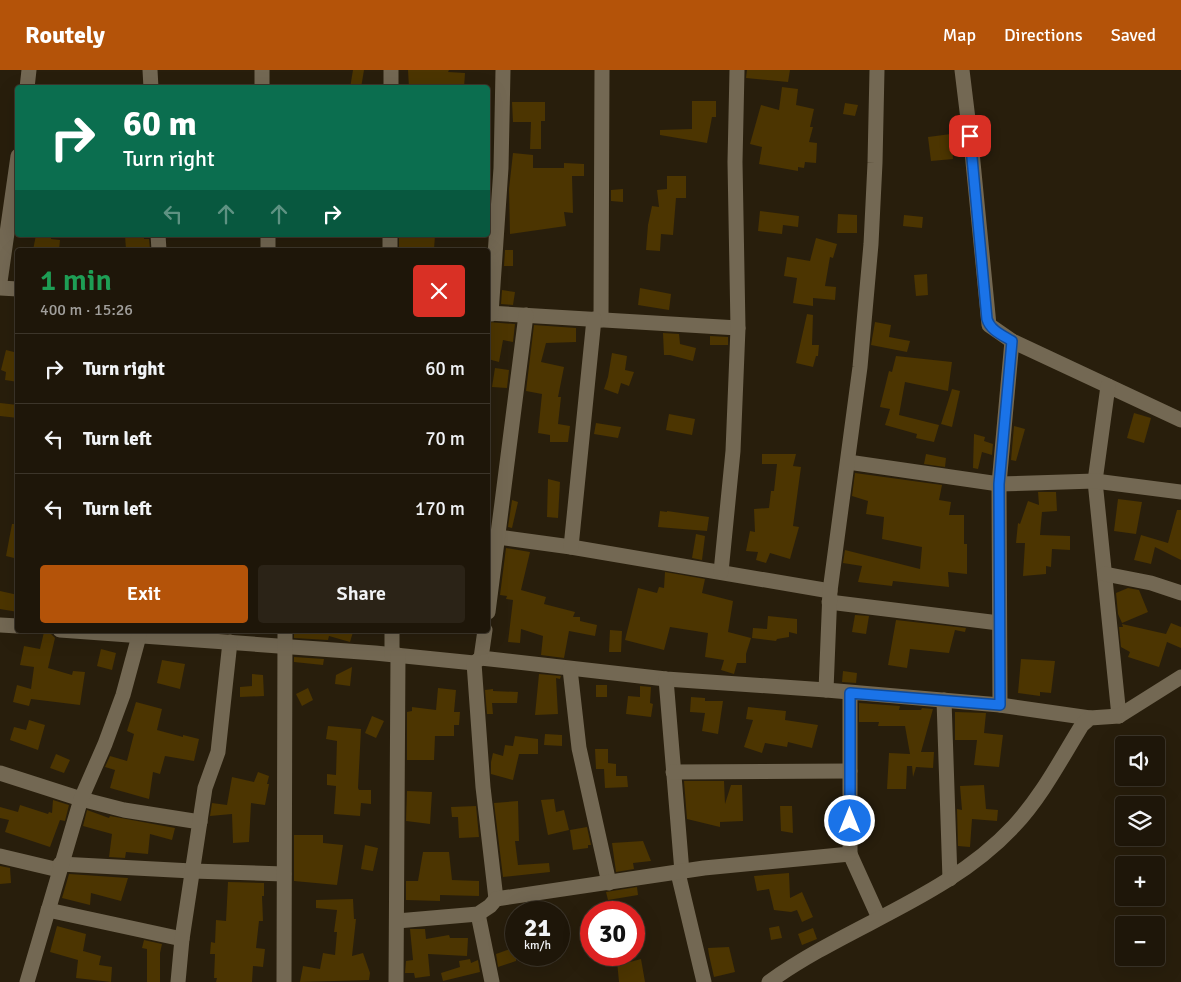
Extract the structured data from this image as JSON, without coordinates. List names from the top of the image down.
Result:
{
  "page": {
    "header": "Routely",
    "nav": ["Map", "Directions", "Saved"],
    "turn": ["60 m", "Turn right"],
    "heading": ["1 min", "400 m · 15:26"],
    "list": [
      {
        "name": "Turn right",
        "value": "60 m"
      },
      {
        "name": "Turn left",
        "value": "70 m"
      },
      {
        "name": "Turn left",
        "value": "170 m"
      }
    ],
    "buttons": ["Exit", "Share"],
    "map_buttons": ["+", "−"],
    "speed": "21 km/h",
    "limit": "30"
  }
}
